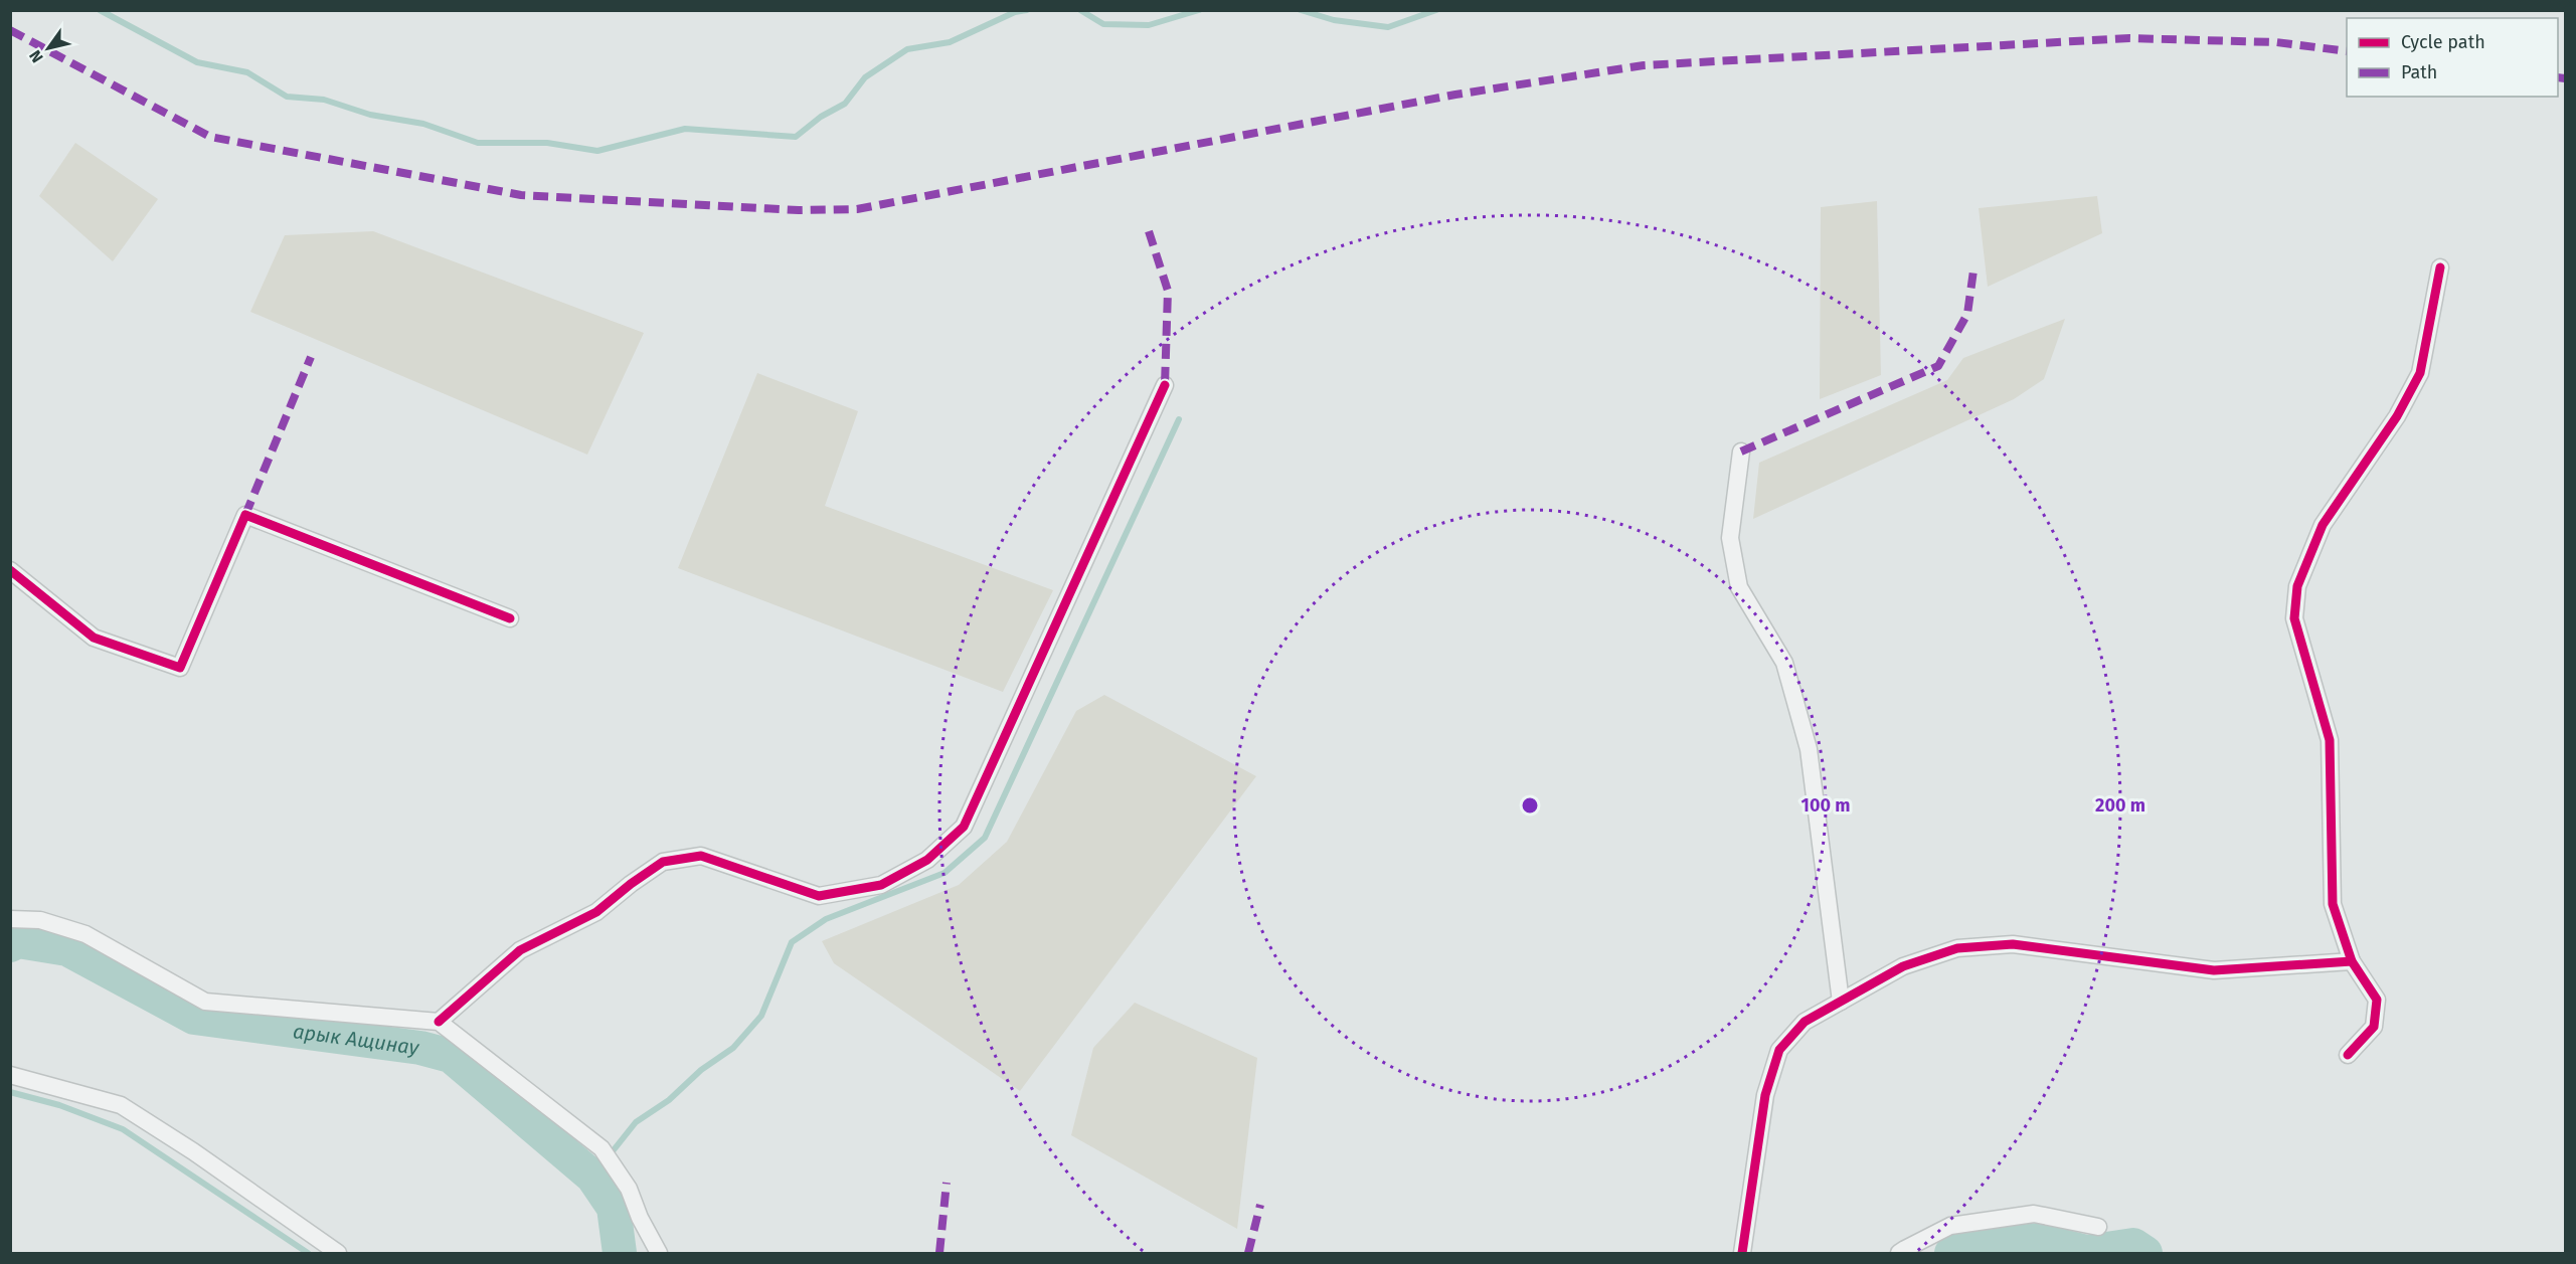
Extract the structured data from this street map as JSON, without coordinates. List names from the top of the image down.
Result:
{
  "water": ["арык Ащинау"],
  "legend": ["Cycle path", "Path"],
  "north": "bottom left",
  "rings": ["100 m", "200 m"]
}
